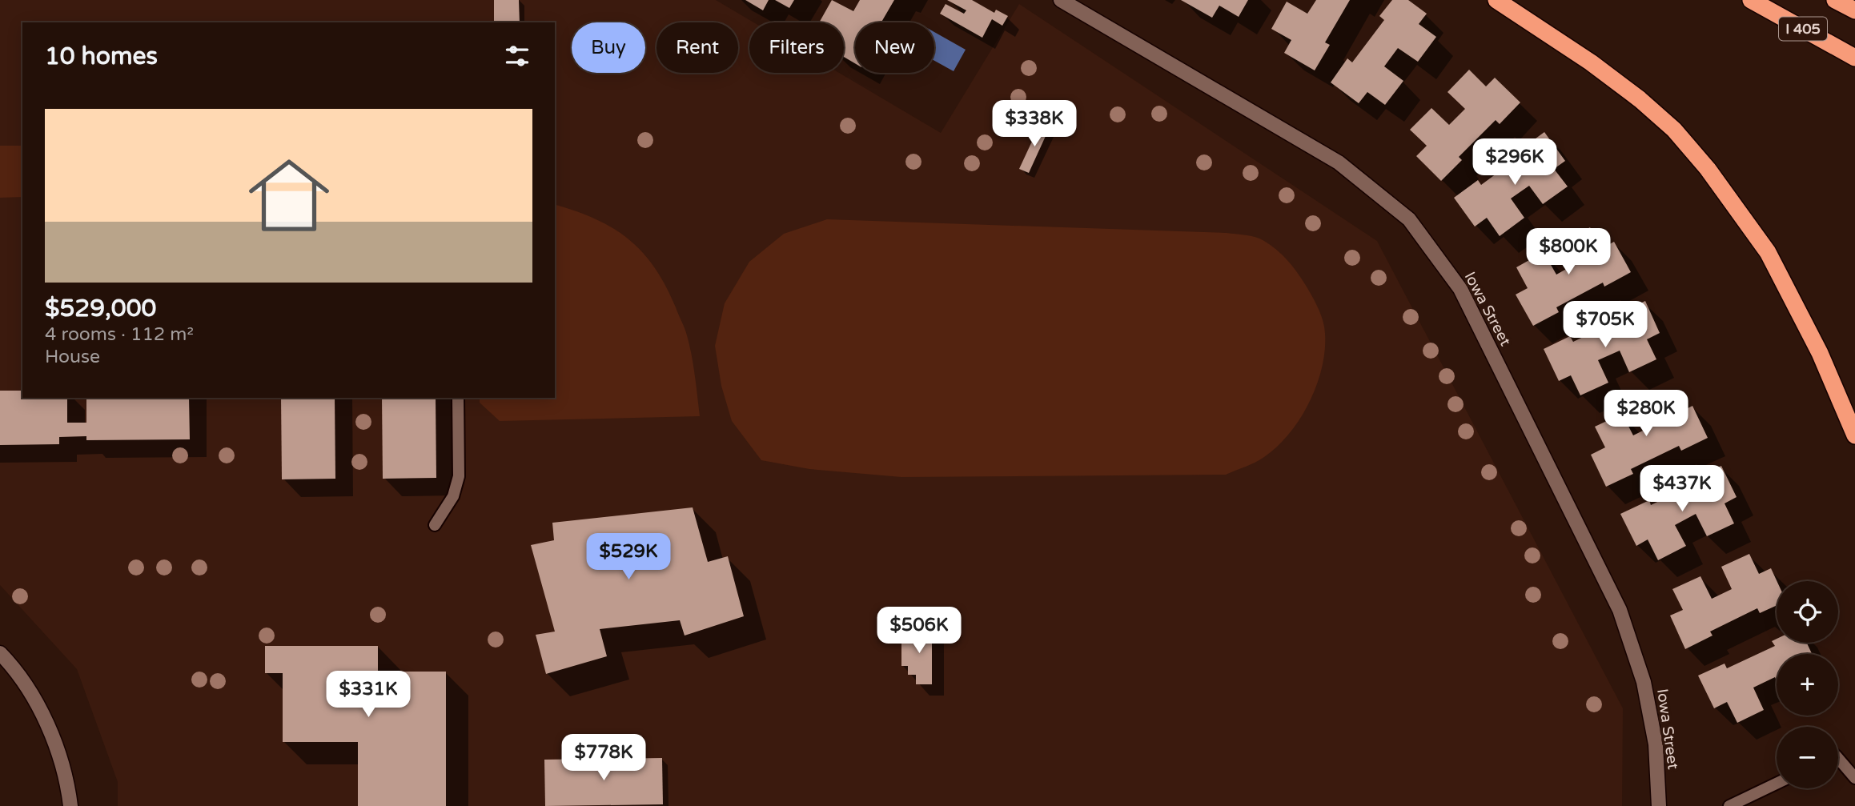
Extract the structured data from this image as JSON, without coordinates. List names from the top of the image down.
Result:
{
  "streets": {
    "highway": ["I 405"],
    "street": ["Iowa Street"]
  },
  "page": {
    "chip": [
      "Buy",
      "Rent",
      "Filters",
      "New"
    ],
    "heading": "10 homes",
    "list": [
      {
        "name": "$529,000",
        "note": "4 rooms · 112 m² · House"
      }
    ],
    "price": [
      "$338K",
      "$296K",
      "$800K",
      "$705K",
      "$280K",
      "$437K",
      "$529K",
      "$506K",
      "$331K",
      "$778K"
    ],
    "map_buttons": ["+", "−"]
  }
}
